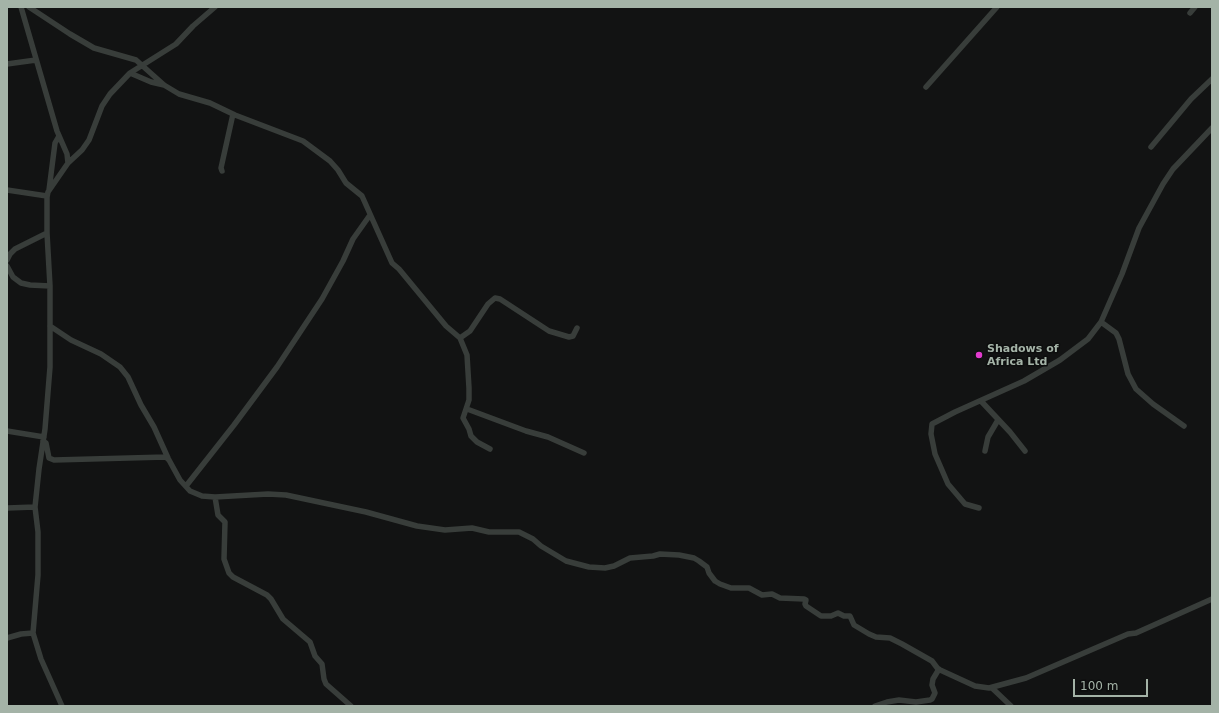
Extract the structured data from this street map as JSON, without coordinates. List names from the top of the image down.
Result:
{
  "places": ["Shadows of Africa Ltd"],
  "scale_bar": "100 m"
}
